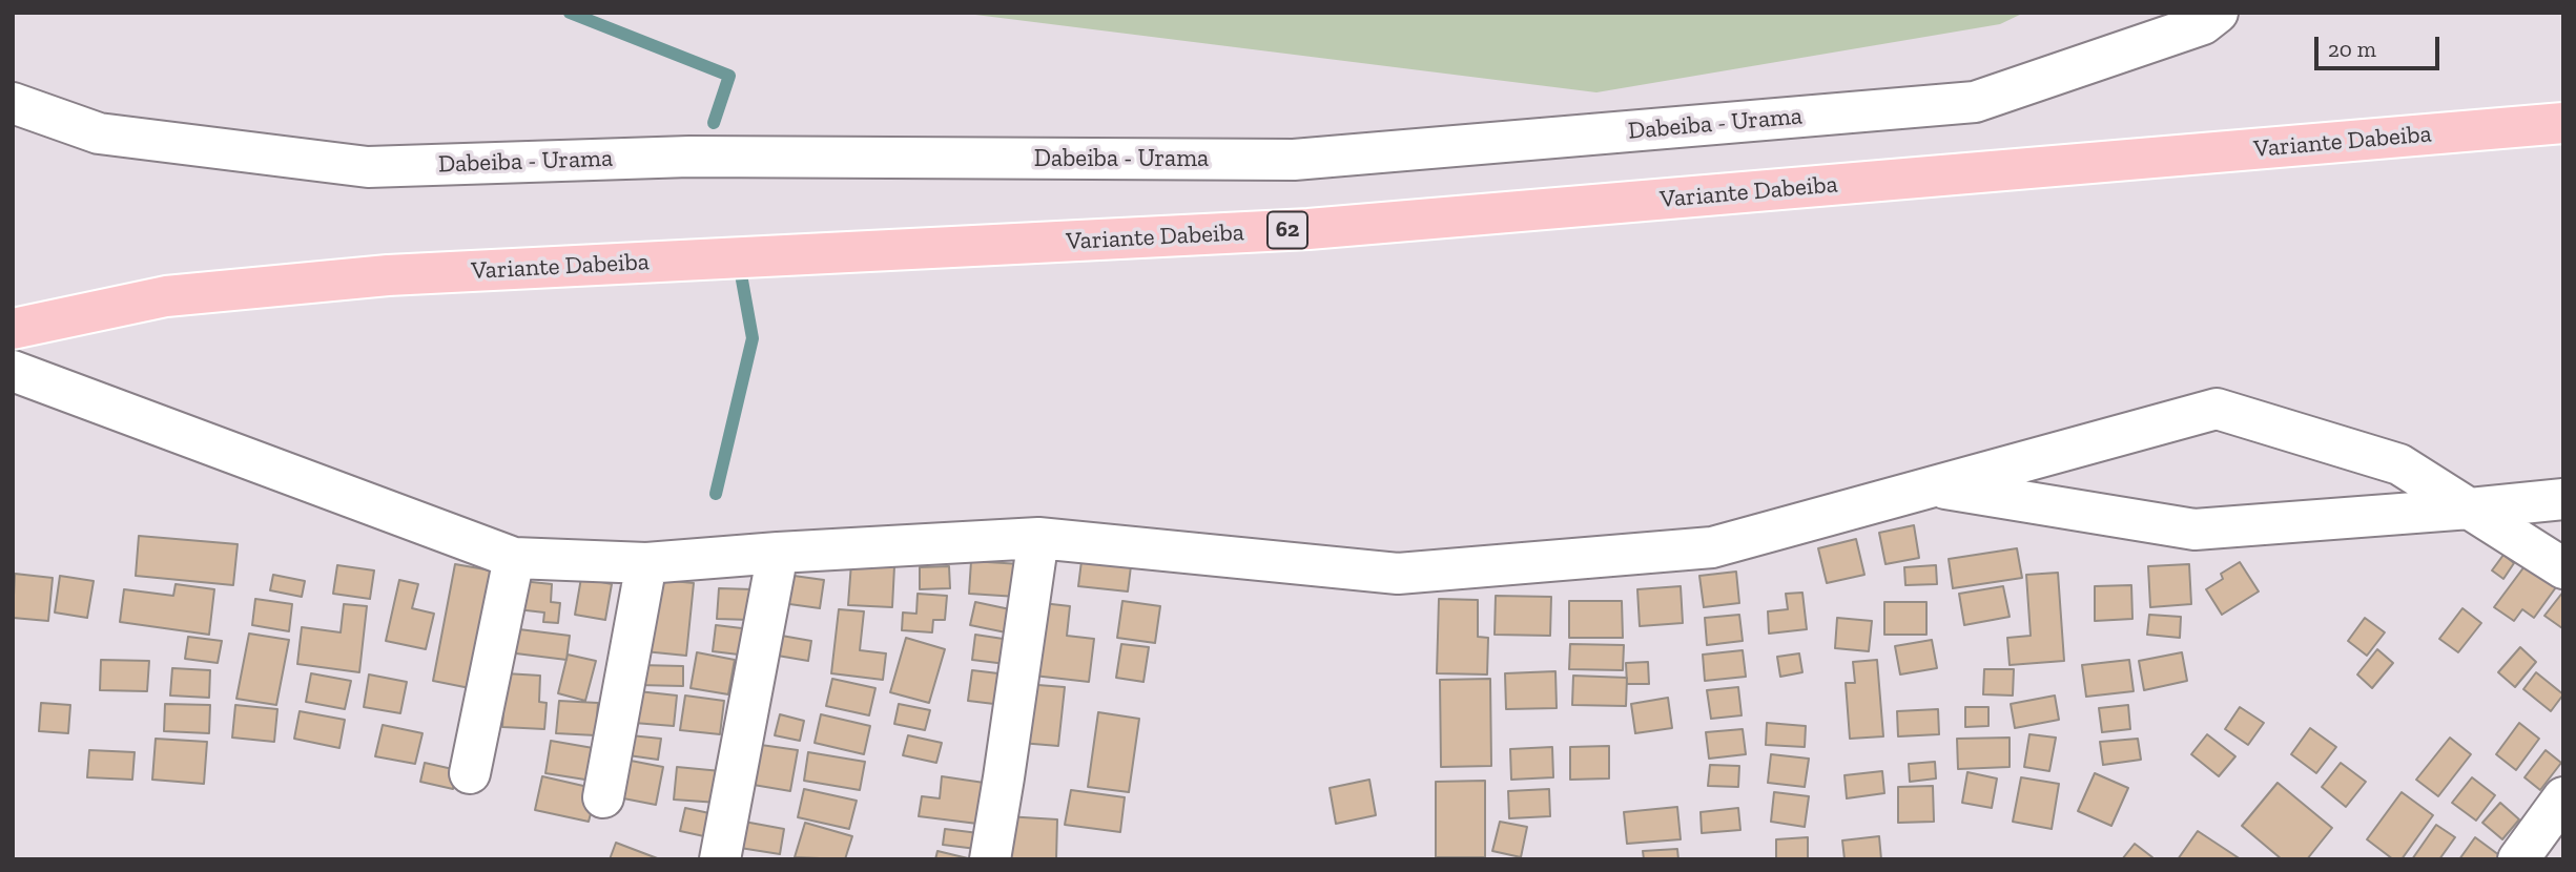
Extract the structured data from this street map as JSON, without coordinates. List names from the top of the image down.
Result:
{
  "streets": {
    "highway": ["Variante Dabeiba", "62"],
    "street": ["Dabeiba - Urama"]
  },
  "scale_bar": "20 m"
}
